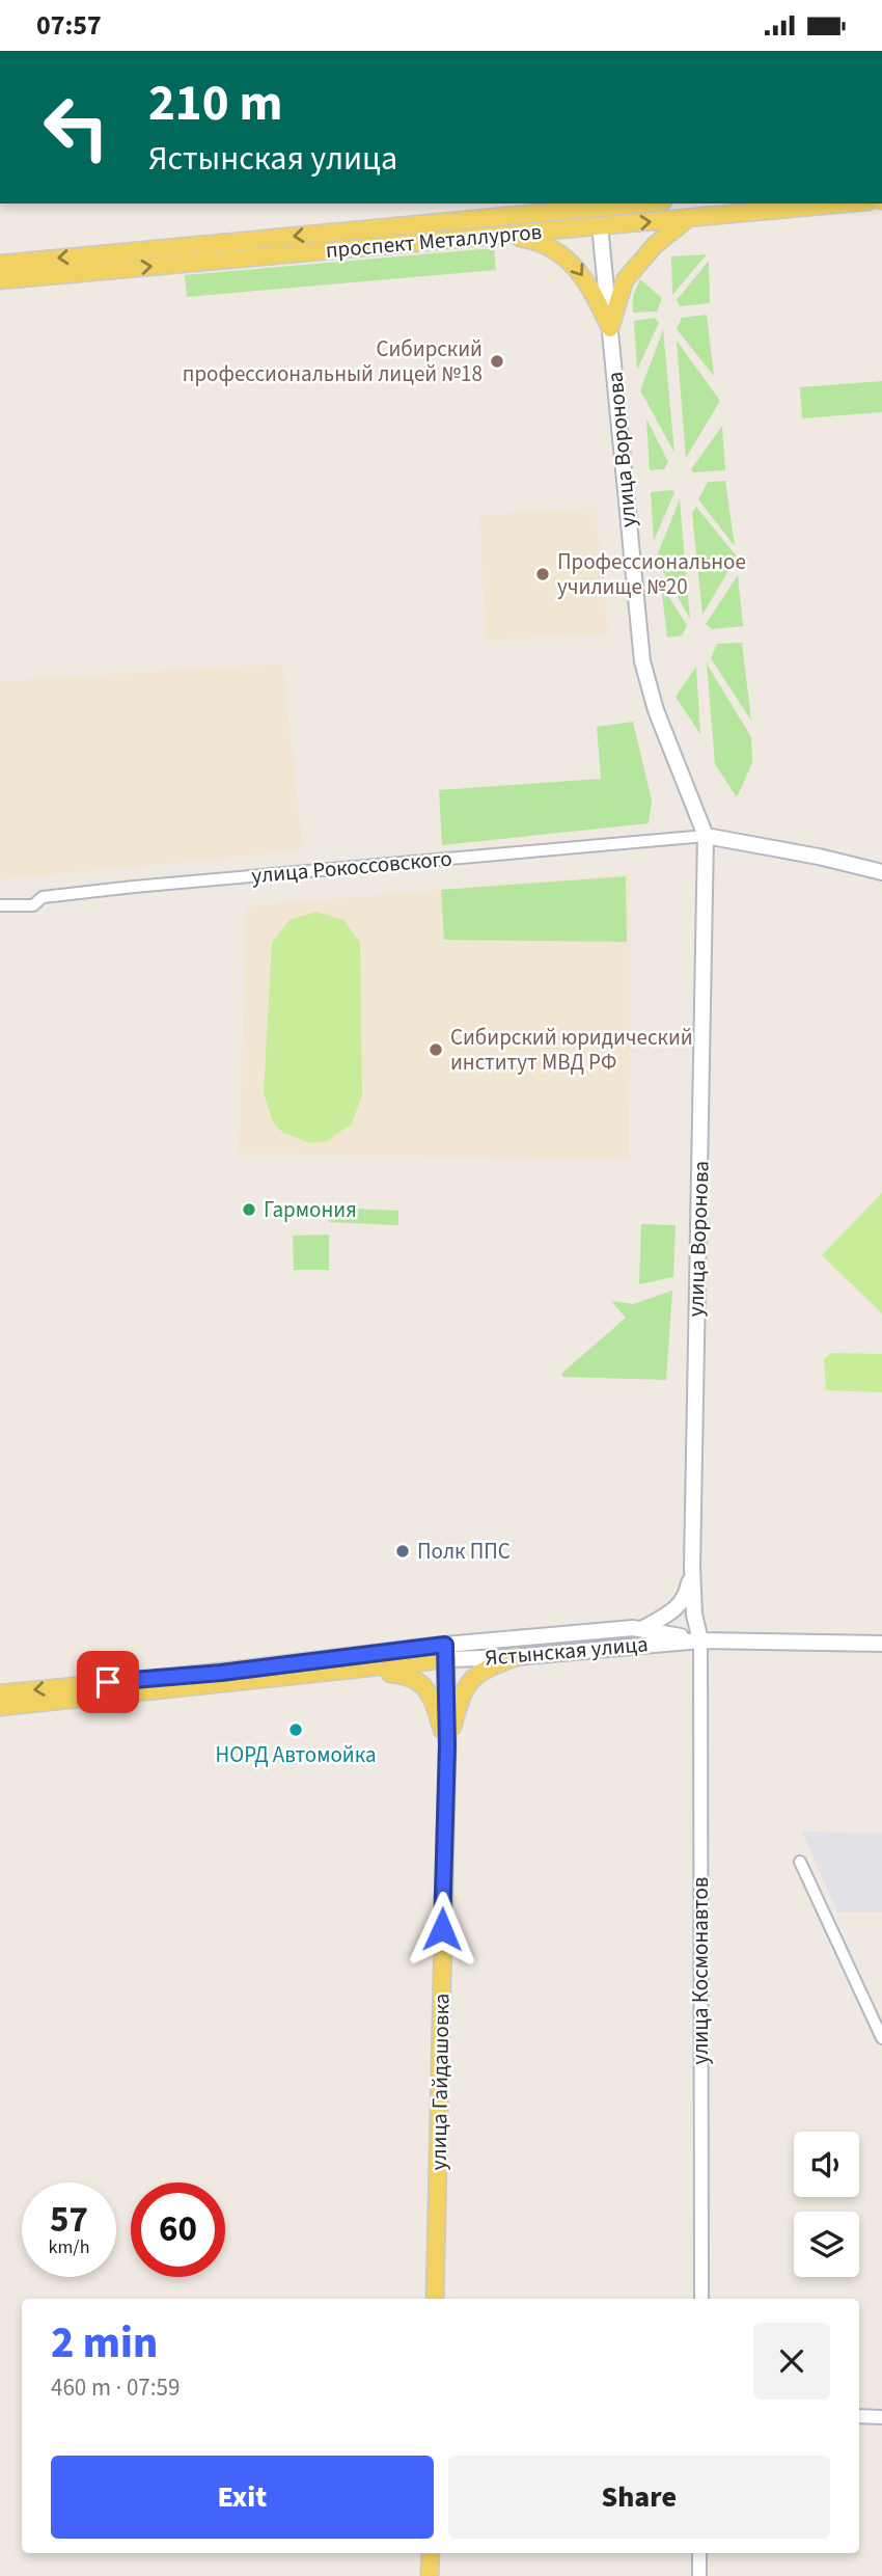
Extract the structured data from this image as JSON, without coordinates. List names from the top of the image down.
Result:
{
  "streets": {
    "main road": [
      "проспект Металлургов",
      "улица Воронова",
      "Ястынская улица",
      "улица Гайдашовка"
    ],
    "street": ["улица Рокоссовского", "улица Космонавтов"]
  },
  "crossings": [
    ["проспект Металлургов", "улица Воронова"],
    ["улица Воронова", "улица Рокоссовского"],
    ["улица Воронова", "Ястынская улица"],
    ["улица Воронова", "улица Космонавтов"],
    ["Ястынская улица", "улица Космонавтов"],
    ["Ястынская улица", "улица Гайдашовка"]
  ],
  "places": [
    "Сибирский профессиональный лицей №18",
    "Профессиональное училище №20",
    "Сибирский юридический институт МВД РФ",
    "Гармония",
    "Полк ППС",
    "НОРД Автомойка"
  ],
  "page": {
    "status": "07:57",
    "turn": ["210 m", "Ястынская улица"],
    "speed": "57 km/h",
    "limit": "60",
    "heading": ["2 min", "460 m · 07:59"],
    "buttons": ["Exit", "Share"]
  }
}
